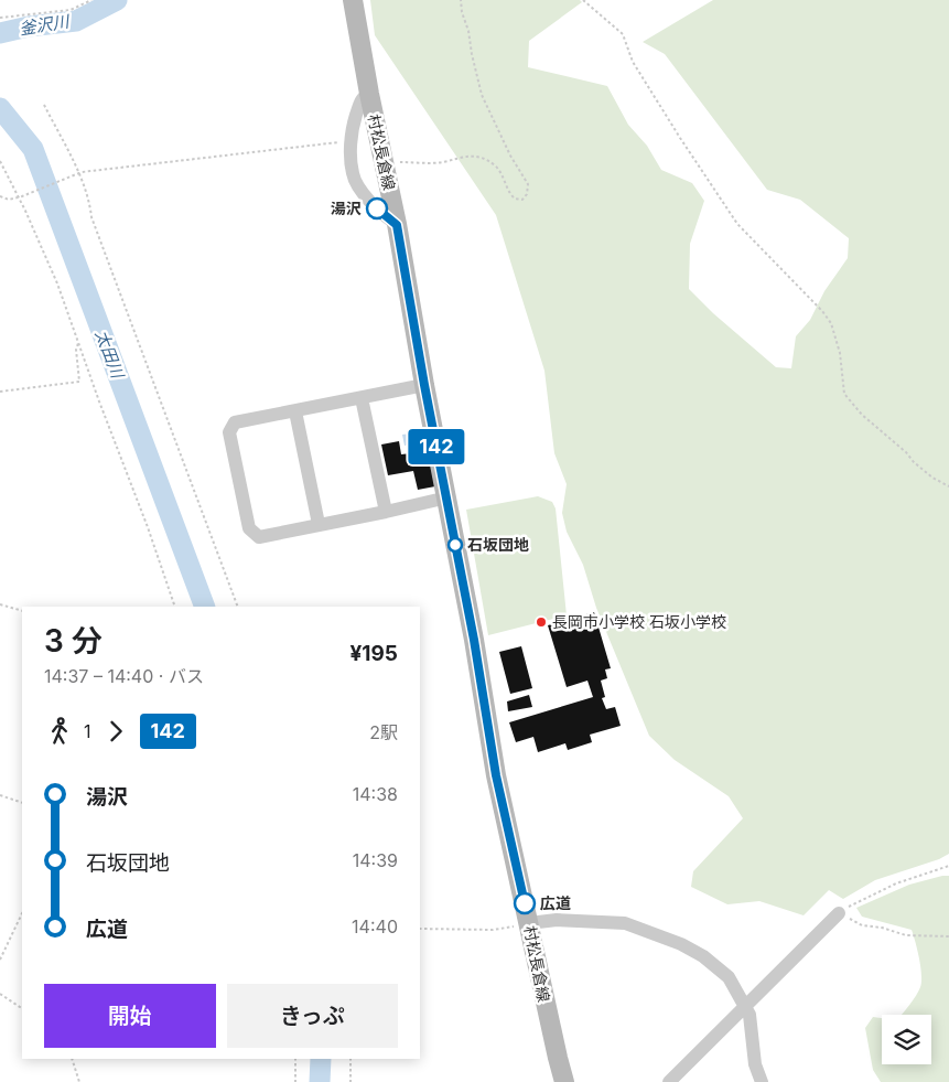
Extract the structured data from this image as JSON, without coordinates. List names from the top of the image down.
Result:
{
  "streets": {
    "main road": ["村松長倉線"]
  },
  "water": ["釜沢川", "太田川"],
  "places": [
    "湯沢",
    "石坂団地",
    "長岡市小学校 石坂小学校",
    "広道"
  ],
  "lines": ["bus line 142"],
  "page": {
    "on_map": "142",
    "heading": ["3 分", "14:37 – 14:40 · バス", "¥195"],
    "legs": ["1", "142", "2駅"],
    "list": [
      {
        "name": "湯沢",
        "value": "14:38"
      },
      {
        "name": "石坂団地",
        "value": "14:39"
      },
      {
        "name": "広道",
        "value": "14:40"
      }
    ],
    "buttons": ["開始", "きっぷ"]
  }
}
